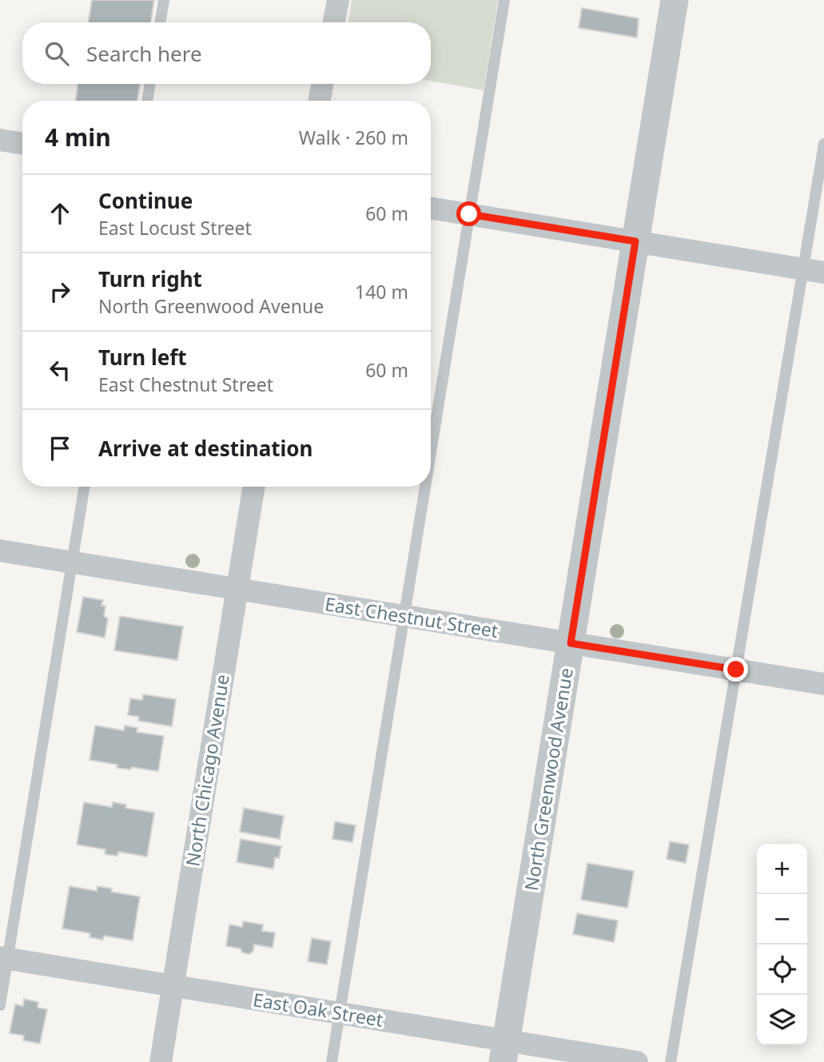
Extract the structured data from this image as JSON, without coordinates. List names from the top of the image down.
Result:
{
  "streets": {
    "street": [
      "East Chestnut Street",
      "North Chicago Avenue",
      "North Greenwood Avenue",
      "East Oak Street"
    ]
  },
  "crossings": [
    ["East Chestnut Street", "North Chicago Avenue"],
    ["East Chestnut Street", "North Greenwood Avenue"],
    ["North Chicago Avenue", "East Oak Street"],
    ["North Greenwood Avenue", "East Oak Street"]
  ],
  "page": {
    "search": "Search here",
    "heading": ["4 min", "Walk · 260 m"],
    "list": [
      ["Continue", "East Locust Street", "60 m"],
      ["Turn right", "North Greenwood Avenue", "140 m"],
      ["Turn left", "East Chestnut Street", "60 m"],
      "Arrive at destination"
    ],
    "map_buttons": ["+", "−"]
  }
}
